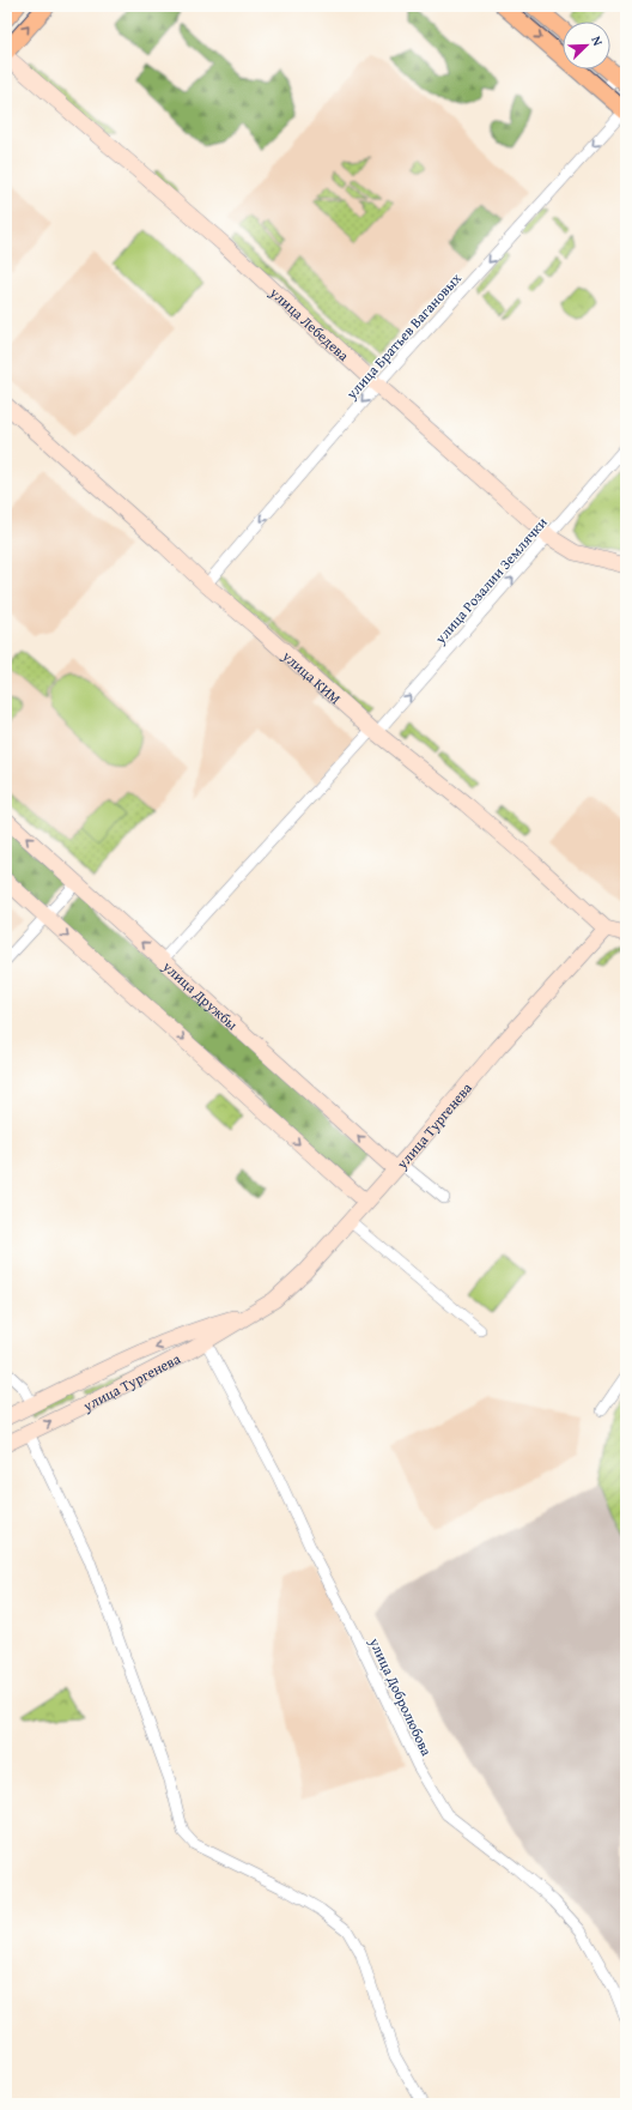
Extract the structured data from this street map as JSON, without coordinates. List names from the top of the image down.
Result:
{
  "streets": {
    "street": [
      "улица Лебедева",
      "улица Братьев Вагановых",
      "улица Розалии Землячки",
      "улица КИМ",
      "улица Дружбы",
      "улица Тургенева",
      "улица Добролюбова"
    ]
  },
  "crossings": [
    ["улица Лебедева", "улица Братьев Вагановых"],
    ["улица Лебедева", "улица Розалии Землячки"],
    ["улица Братьев Вагановых", "улица КИМ"],
    ["улица Розалии Землячки", "улица КИМ"],
    ["улица Розалии Землячки", "улица Дружбы"],
    ["улица КИМ", "улица Тургенева"],
    ["улица Дружбы", "улица Тургенева"],
    ["улица Тургенева", "улица Добролюбова"]
  ],
  "one_way": ["улица Братьев Вагановых", "улица Розалии Землячки"],
  "north": "top right"
}
